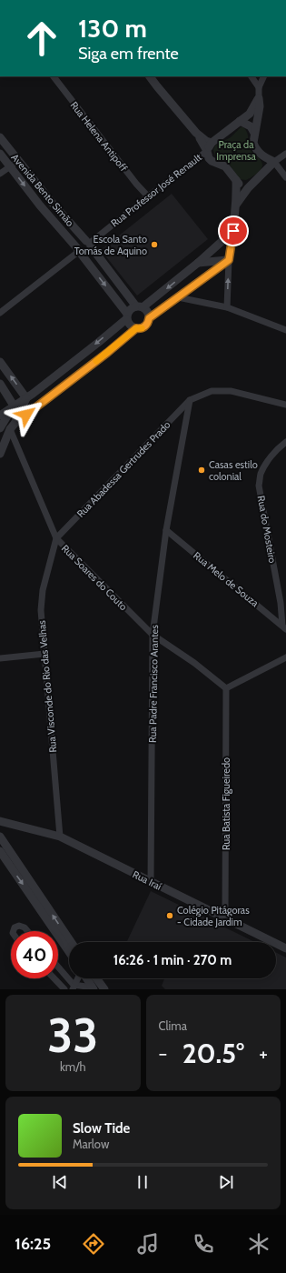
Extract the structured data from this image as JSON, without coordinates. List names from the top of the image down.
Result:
{
  "streets": {
    "street": [
      "Rua Helena Antipoff",
      "Avenida Bento Simão",
      "Rua Professor José Renault",
      "Rua Abadessa Gertrudes Prado",
      "Rua do Mosteiro",
      "Rua Soares do Couto",
      "Rua Melo de Souza",
      "Rua Padre Francisco Arantes",
      "Rua Visconde do Rio das Velhas",
      "Rua Batista Figueiredo",
      "Rua Iraí"
    ]
  },
  "crossings": [
    ["Rua Helena Antipoff", "Rua Professor José Renault"],
    ["Avenida Bento Simão", "Rua Professor José Renault"],
    ["Rua Abadessa Gertrudes Prado", "Rua Soares do Couto"],
    ["Rua Abadessa Gertrudes Prado", "Rua Padre Francisco Arantes"],
    ["Rua Abadessa Gertrudes Prado", "Rua Visconde do Rio das Velhas"],
    ["Rua do Mosteiro", "Rua Melo de Souza"],
    ["Rua Soares do Couto", "Rua Padre Francisco Arantes"],
    ["Rua Soares do Couto", "Rua Visconde do Rio das Velhas"],
    ["Rua Soares do Couto", "Rua Batista Figueiredo"],
    ["Rua Melo de Souza", "Rua Padre Francisco Arantes"],
    ["Rua Padre Francisco Arantes", "Rua Iraí"],
    ["Rua Visconde do Rio das Velhas", "Rua Iraí"],
    ["Rua Batista Figueiredo", "Rua Iraí"]
  ],
  "parks": ["Praça da Imprensa"],
  "places": ["Escola Santo Tomás de Aquino", "Casas estilo colonial", "Colégio Pitágoras - Cidade Jardim"],
  "page": {
    "turn": ["130 m", "Siga em frente"],
    "limit": "40",
    "trip": "16:26 · 1 min · 270 m",
    "tile": [
      ["33", "km/h"],
      "Clima"
    ],
    "heat": ["−", "20.5°", "+"],
    "song": ["Slow Tide", "Marlow"],
    "tabs": "16:25"
  }
}
